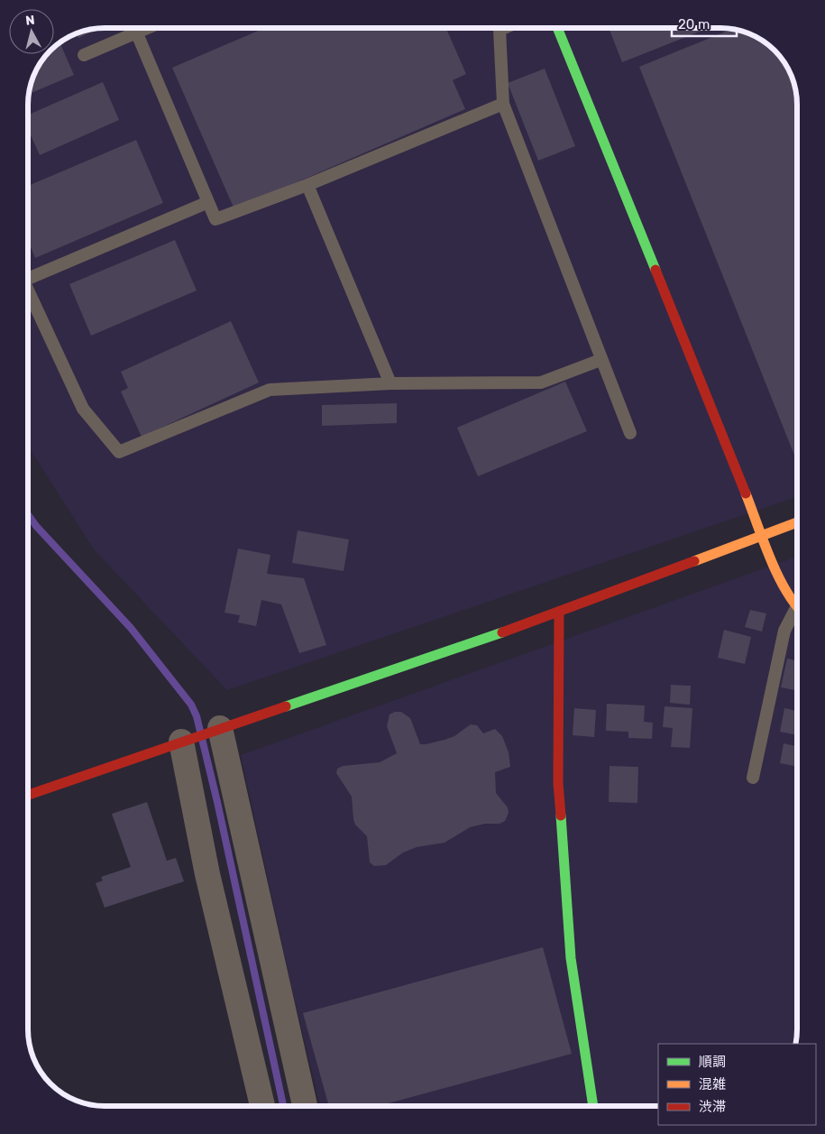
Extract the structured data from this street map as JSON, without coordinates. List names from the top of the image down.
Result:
{
  "legend": ["順調", "混雑", "渋滞"],
  "scale_bar": "20 m",
  "north": "top"
}
